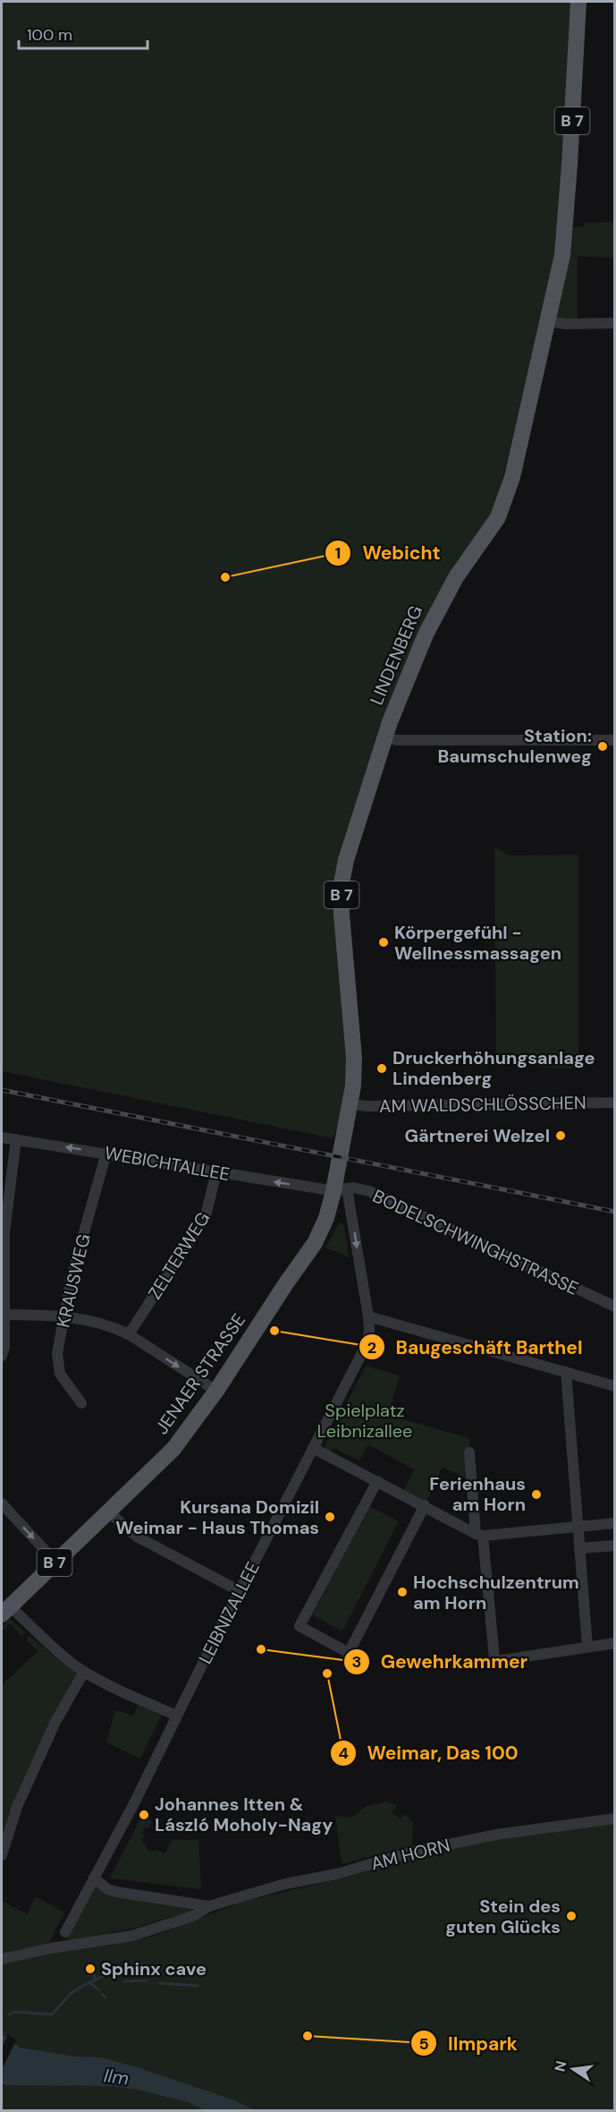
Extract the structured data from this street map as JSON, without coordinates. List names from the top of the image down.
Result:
{
  "streets": {
    "main road": ["B 7", "LINDENBERG", "JENAER STRASSE"],
    "street": [
      "AM WALDSCHLÖSSCHEN",
      "WEBICHTALLEE",
      "BODELSCHWINGHSTRASSE",
      "ZELTERWEG",
      "KRAUSWEG",
      "LEIBNIZALLEE",
      "AM HORN"
    ]
  },
  "crossings": [
    ["LINDENBERG", "AM WALDSCHLÖSSCHEN"],
    ["LINDENBERG", "JENAER STRASSE"],
    ["AM WALDSCHLÖSSCHEN", "JENAER STRASSE"],
    ["WEBICHTALLEE", "BODELSCHWINGHSTRASSE"],
    ["WEBICHTALLEE", "ZELTERWEG"],
    ["WEBICHTALLEE", "KRAUSWEG"],
    ["WEBICHTALLEE", "JENAER STRASSE"],
    ["WEBICHTALLEE", "LEIBNIZALLEE"],
    ["BODELSCHWINGHSTRASSE", "JENAER STRASSE"],
    ["BODELSCHWINGHSTRASSE", "LEIBNIZALLEE"],
    ["JENAER STRASSE", "LEIBNIZALLEE"]
  ],
  "one_way": ["WEBICHTALLEE"],
  "water": ["Ilm"],
  "parks": ["Spielplatz Leibnizallee"],
  "places": [
    "Webicht",
    "Station: Baumschulenweg",
    "Körpergefühl - Wellnessmassagen",
    "Druckerhöhungsanlage Lindenberg",
    "Gärtnerei Welzel",
    "Baugeschäft Barthel",
    "Ferienhaus am Horn",
    "Kursana Domizil Weimar - Haus Thomas",
    "Hochschulzentrum am Horn",
    "Gewehrkammer",
    "Weimar, Das 100",
    "Johannes Itten & László Moholy-Nagy",
    "Stein des guten Glücks",
    "Sphinx cave",
    "Ilmpark"
  ],
  "scale_bar": "100 m",
  "north": "left"
}
